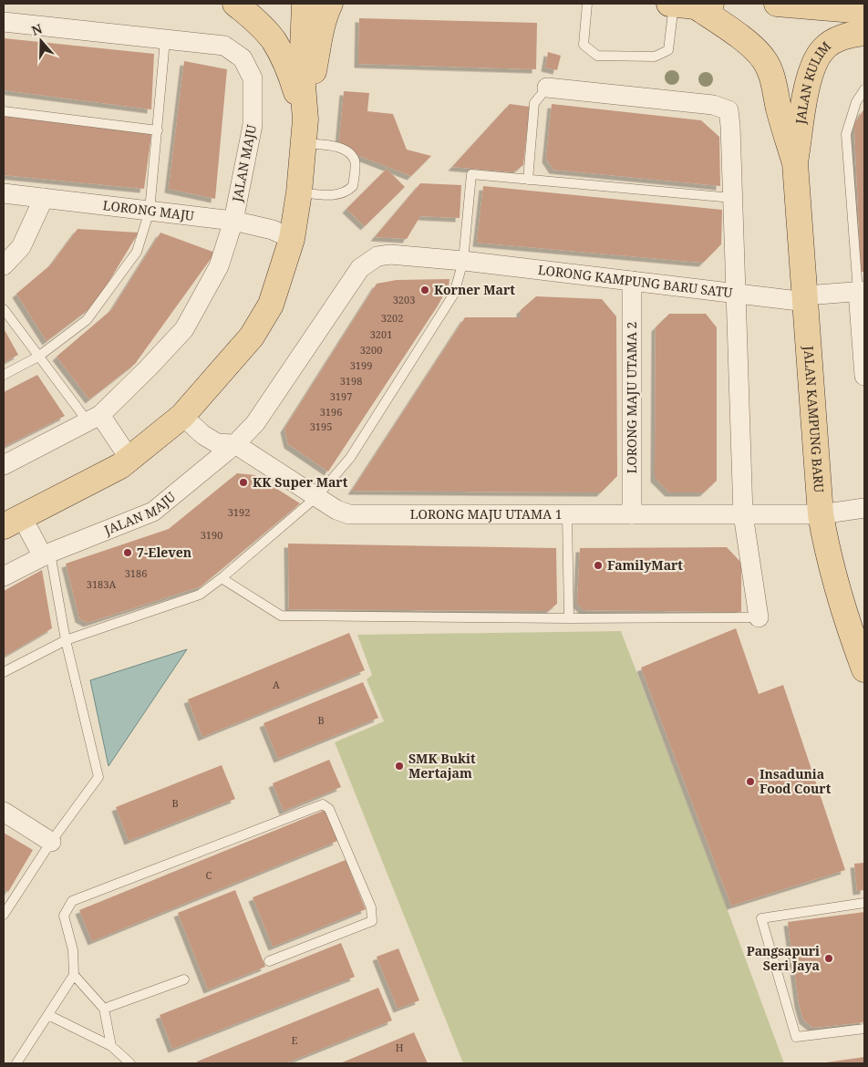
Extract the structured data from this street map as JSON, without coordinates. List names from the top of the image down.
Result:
{
  "streets": {
    "main road": ["JALAN KULIM", "JALAN KAMPUNG BARU"],
    "street": [
      "JALAN MAJU",
      "LORONG MAJU",
      "LORONG KAMPUNG BARU SATU",
      "LORONG MAJU UTAMA 2",
      "LORONG MAJU UTAMA 1"
    ]
  },
  "crossings": [
    ["JALAN KULIM", "JALAN KAMPUNG BARU"],
    ["JALAN MAJU", "LORONG MAJU"],
    ["JALAN MAJU", "LORONG KAMPUNG BARU SATU"],
    ["JALAN MAJU", "LORONG MAJU UTAMA 1"],
    ["LORONG KAMPUNG BARU SATU", "LORONG MAJU UTAMA 2"],
    ["LORONG KAMPUNG BARU SATU", "JALAN KAMPUNG BARU"],
    ["LORONG MAJU UTAMA 2", "LORONG MAJU UTAMA 1"],
    ["JALAN KAMPUNG BARU", "LORONG MAJU UTAMA 1"]
  ],
  "places": [
    "Korner Mart",
    "KK Super Mart",
    "7-Eleven",
    "FamilyMart",
    "SMK Bukit Mertajam",
    "Insadunia Food Court",
    "Pangsapuri Seri Jaya"
  ],
  "house_numbers": [
    "3203",
    "3202",
    "3201",
    "3200",
    "3199",
    "3198",
    "3197",
    "3196",
    "3195",
    "3192",
    "3190",
    "3186",
    "3183A",
    "A",
    "B",
    "B",
    "C",
    "E",
    "H"
  ],
  "north": "top"
}
